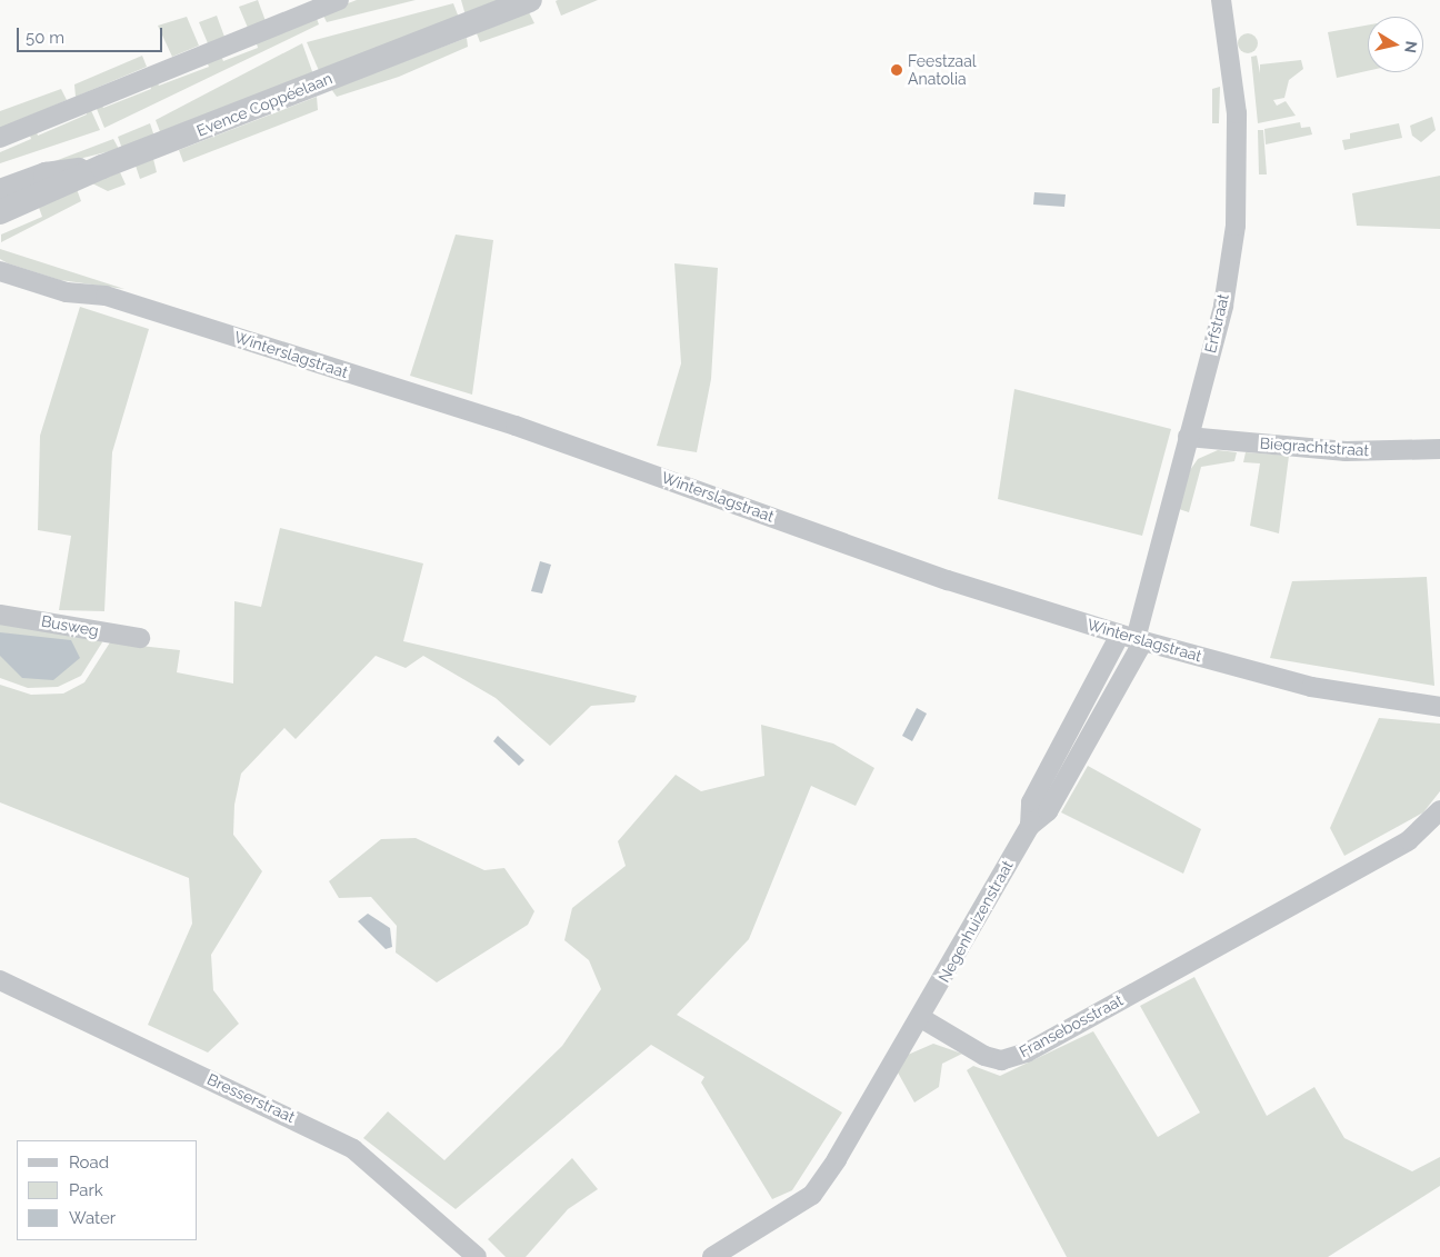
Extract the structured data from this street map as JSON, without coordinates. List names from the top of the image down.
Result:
{
  "streets": {
    "street": [
      "Evence Coppéelaan",
      "Erfstraat",
      "Winterslagstraat",
      "Biegrachtstraat",
      "Busweg",
      "Negenhuizenstraat",
      "Fransebosstraat",
      "Bresserstraat"
    ]
  },
  "crossings": [
    ["Erfstraat", "Winterslagstraat"],
    ["Erfstraat", "Biegrachtstraat"],
    ["Erfstraat", "Negenhuizenstraat"],
    ["Winterslagstraat", "Negenhuizenstraat"],
    ["Negenhuizenstraat", "Fransebosstraat"]
  ],
  "places": ["Feestzaal Anatolia"],
  "legend": ["Road", "Park", "Water"],
  "scale_bar": "50 m",
  "north": "right"
}
